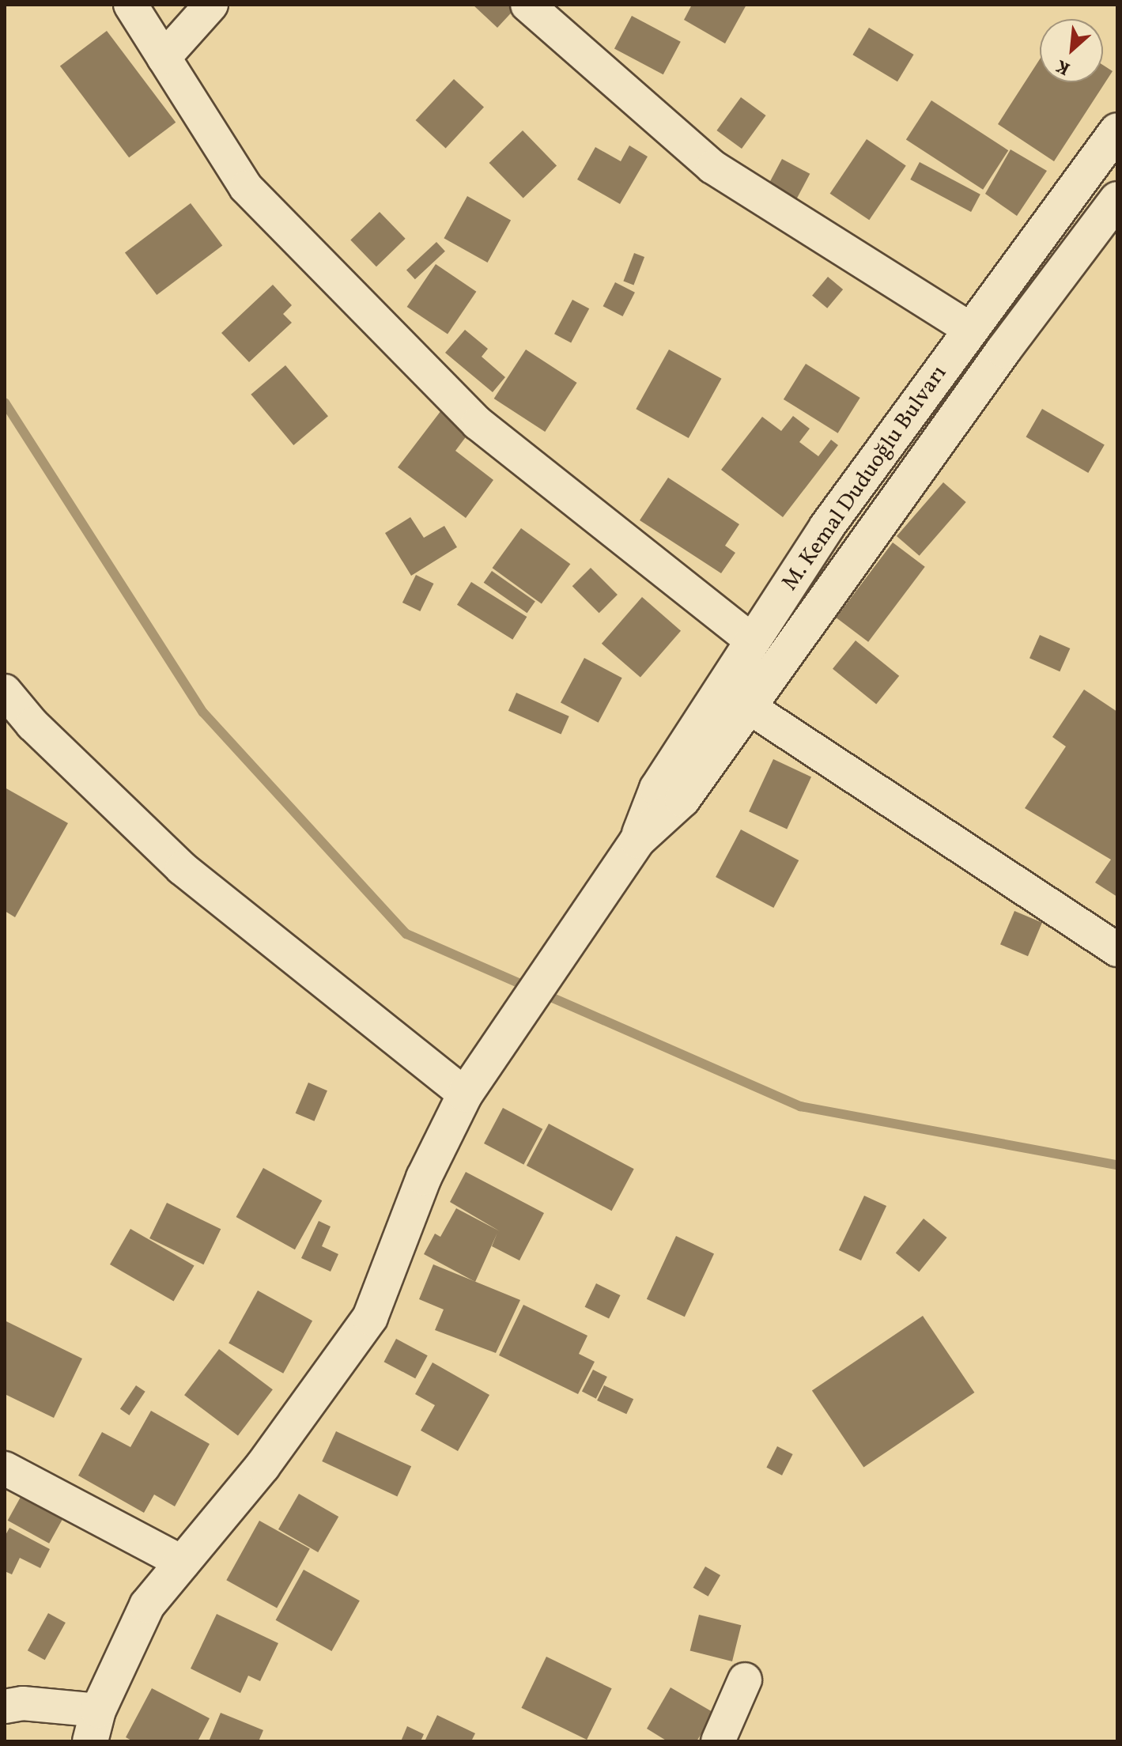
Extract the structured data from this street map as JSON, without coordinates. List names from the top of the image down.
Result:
{
  "streets": {
    "street": ["M. Kemal Duduoğlu Bulvarı"]
  },
  "north": "bottom left"
}
